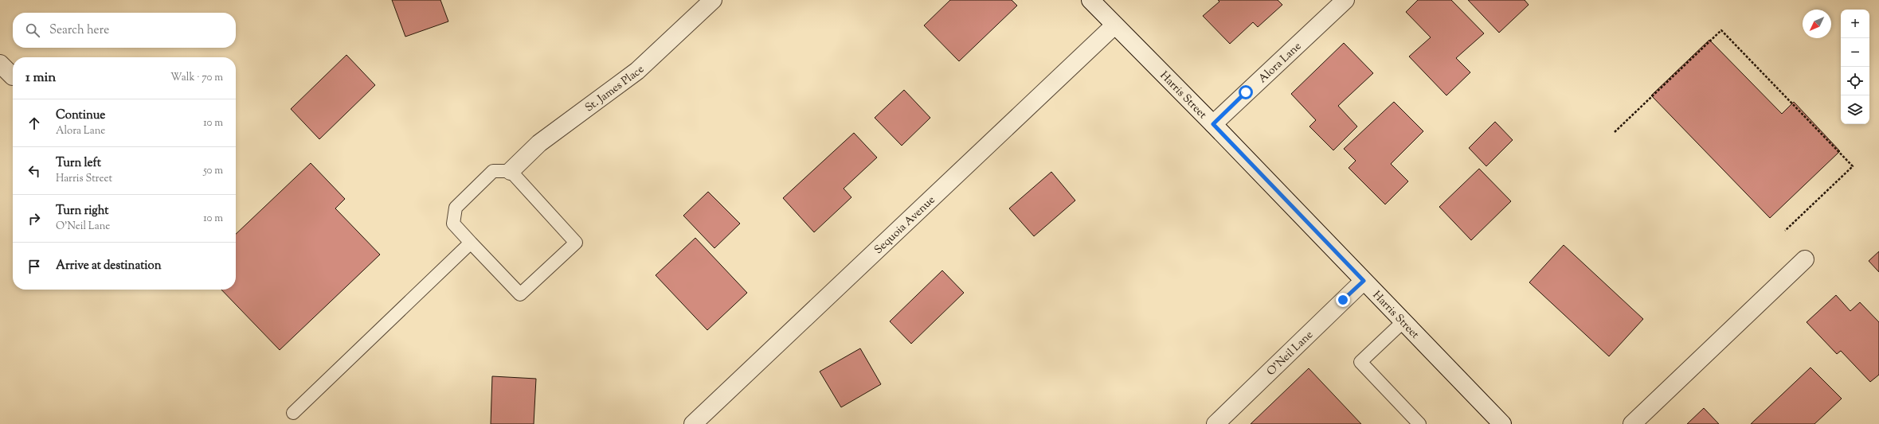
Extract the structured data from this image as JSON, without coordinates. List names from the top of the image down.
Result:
{
  "streets": {
    "street": [
      "Alora Lane",
      "St. James Place",
      "Harris Street",
      "Sequoia Avenue",
      "O'Neil Lane"
    ]
  },
  "crossings": [
    ["Alora Lane", "Harris Street"],
    ["Harris Street", "Sequoia Avenue"],
    ["Harris Street", "O'Neil Lane"]
  ],
  "north": "bottom left",
  "page": {
    "map_buttons": ["+", "−"],
    "search": "Search here",
    "heading": ["1 min", "Walk · 70 m"],
    "list": [
      ["Continue", "Alora Lane", "10 m"],
      ["Turn left", "Harris Street", "50 m"],
      ["Turn right", "O'Neil Lane", "10 m"],
      "Arrive at destination"
    ]
  }
}
